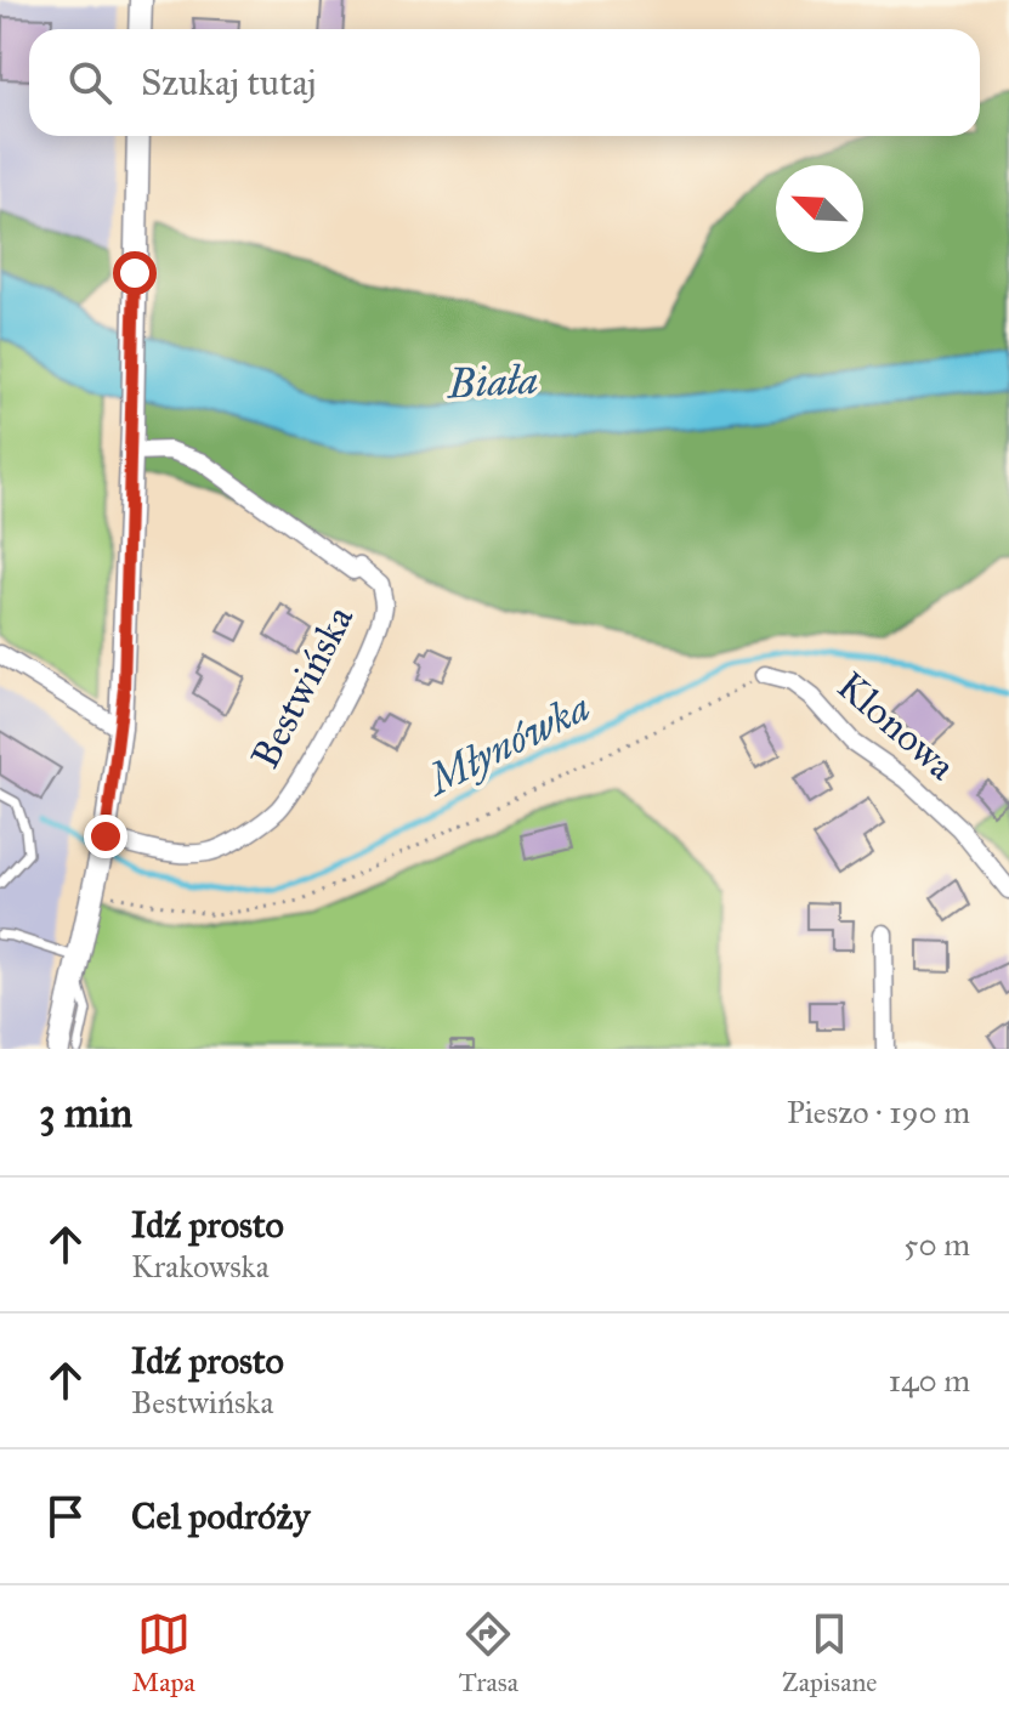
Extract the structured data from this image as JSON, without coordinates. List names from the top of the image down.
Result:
{
  "streets": {
    "street": ["Bestwińska", "Klonowa"]
  },
  "water": ["Biała", "Młynówka"],
  "north": "top left",
  "page": {
    "search": "Szukaj tutaj",
    "heading": ["3 min", "Pieszo · 190 m"],
    "list": [
      ["Idź prosto", "Krakowska", "50 m"],
      ["Idź prosto", "Bestwińska", "140 m"],
      "Cel podróży"
    ],
    "nav": ["Mapa", "Trasa", "Zapisane"]
  }
}
